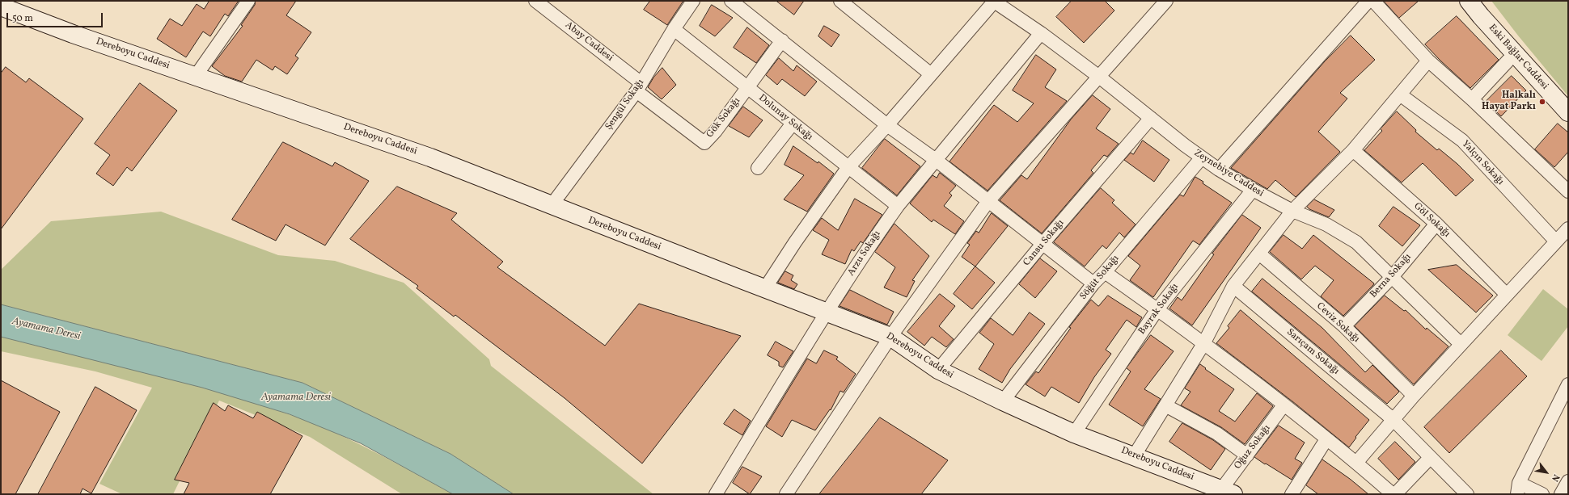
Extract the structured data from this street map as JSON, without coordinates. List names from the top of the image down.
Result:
{
  "streets": {
    "main road": ["Dereboyu Caddesi", "Eski Bağlar Caddesi"],
    "street": [
      "Abay Caddesi",
      "Şengül Sokağı",
      "Gök Sokağı",
      "Dolunay Sokağı",
      "Yalçın Sokağı",
      "Zeynebiye Caddesi",
      "Göl Sokağı",
      "Cansu Sokağı",
      "Arzu Sokağı",
      "Berna Sokağı",
      "Söğüt Sokağı",
      "Bayrak Sokağı",
      "Ceviz Sokağı",
      "Sarıçam Sokağı",
      "Oğuz Sokağı"
    ]
  },
  "crossings": [
    ["Abay Caddesi", "Şengül Sokağı"],
    ["Abay Caddesi", "Gök Sokağı"],
    ["Dereboyu Caddesi", "Şengül Sokağı"],
    ["Dereboyu Caddesi", "Cansu Sokağı"],
    ["Dereboyu Caddesi", "Arzu Sokağı"],
    ["Dereboyu Caddesi", "Söğüt Sokağı"],
    ["Dereboyu Caddesi", "Bayrak Sokağı"],
    ["Dereboyu Caddesi", "Oğuz Sokağı"],
    ["Şengül Sokağı", "Gök Sokağı"],
    ["Şengül Sokağı", "Dolunay Sokağı"],
    ["Gök Sokağı", "Dolunay Sokağı"],
    ["Dolunay Sokağı", "Arzu Sokağı"],
    ["Zeynebiye Caddesi", "Cansu Sokağı"],
    ["Zeynebiye Caddesi", "Arzu Sokağı"],
    ["Zeynebiye Caddesi", "Berna Sokağı"],
    ["Zeynebiye Caddesi", "Söğüt Sokağı"],
    ["Zeynebiye Caddesi", "Bayrak Sokağı"],
    ["Göl Sokağı", "Berna Sokağı"],
    ["Berna Sokağı", "Ceviz Sokağı"]
  ],
  "water": ["Ayamama Deresi"],
  "places": ["Halkalı Hayat Parkı"],
  "scale_bar": "50 m",
  "north": "bottom right"
}
